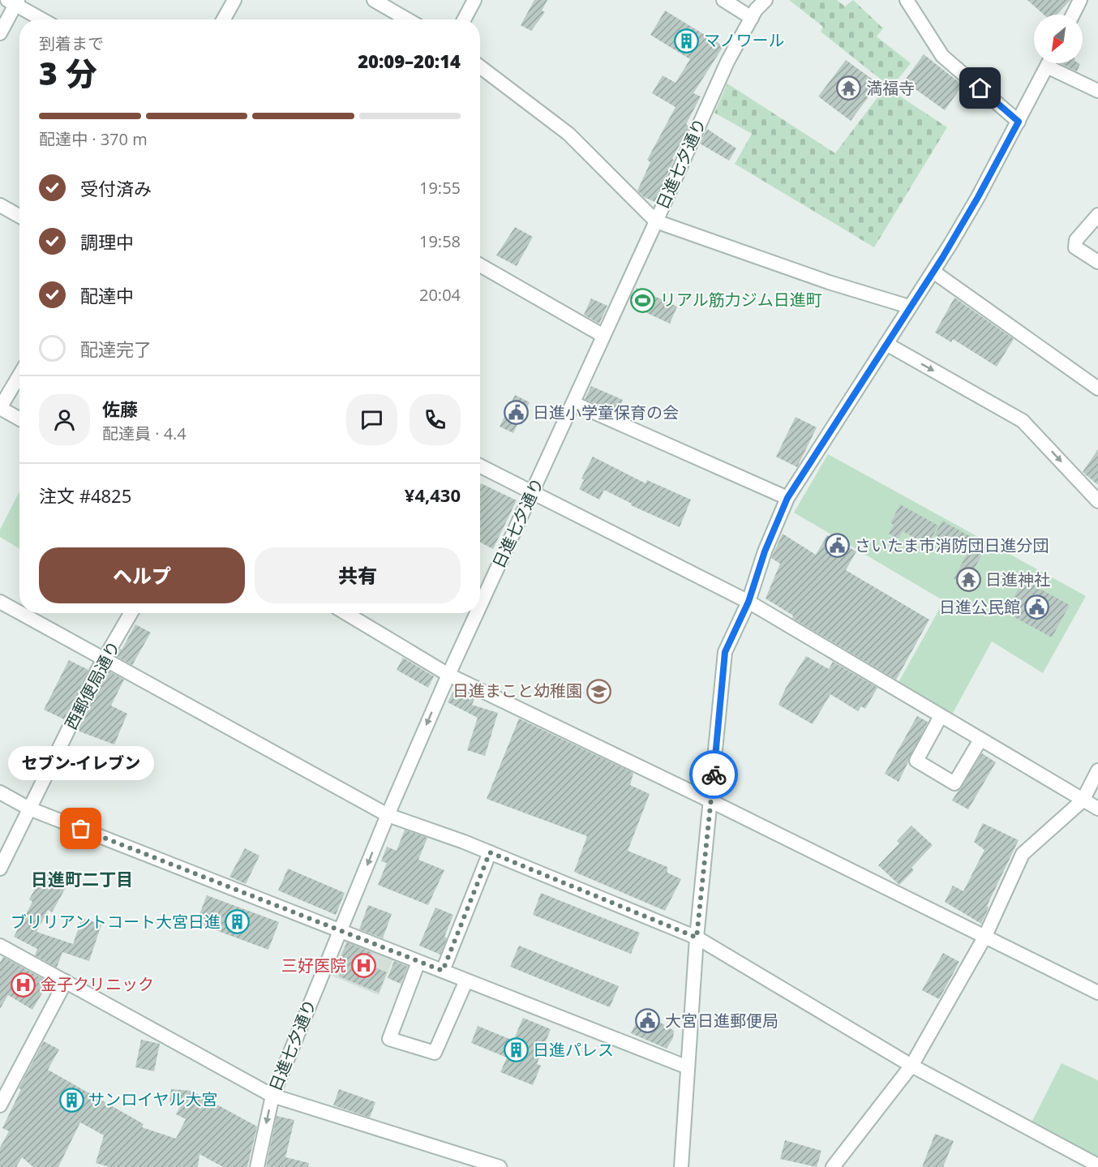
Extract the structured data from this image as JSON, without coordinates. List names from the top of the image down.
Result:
{
  "streets": {
    "street": ["日進七夕通り", "西郵便局通り"]
  },
  "districts": ["日進町二丁目"],
  "places": {
    "building": [
      "マノワール",
      "ブリリアントコート大宮日進",
      "日進パレス",
      "サンロイヤル大宮"
    ],
    "temple": ["満福寺", "日進神社"],
    "sports": ["リアル筋力ジム日進町"],
    "public building": [
      "日進小学童保育の会",
      "さいたま市消防団日進分団",
      "日進公民館",
      "大宮日進郵便局"
    ],
    "school or university": ["日進まこと幼稚園"],
    "other": ["セブン-イレブン"],
    "hospital": ["三好医院", "金子クリニック"]
  },
  "north": "bottom left",
  "page": {
    "heading": ["3 分", "到着まで", "20:09–20:14"],
    "panel": [
      "佐藤",
      "配達員 · 4.4",
      "注文 #4825",
      "¥4,430"
    ],
    "bar": "配達中 · 370 m",
    "list": [
      ["受付済み", "19:55"],
      ["調理中", "19:58"],
      ["配達中", "20:04"],
      "配達完了"
    ],
    "buttons": ["ヘルプ", "共有"],
    "bubble": "セブン-イレブン"
  }
}
